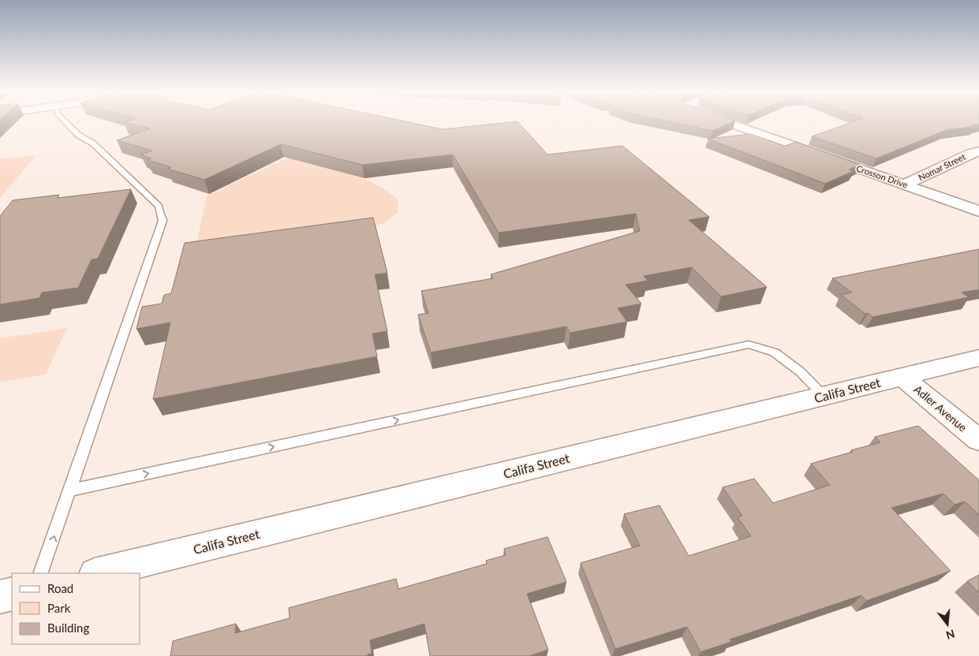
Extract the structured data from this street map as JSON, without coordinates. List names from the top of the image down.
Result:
{
  "streets": {
    "street": [
      "Nomar Street",
      "Crosson Drive",
      "Califa Street",
      "Adler Avenue"
    ]
  },
  "crossings": [
    ["Nomar Street", "Crosson Drive"],
    ["Califa Street", "Adler Avenue"]
  ],
  "legend": ["Road", "Park", "Building"],
  "north": "bottom"
}
